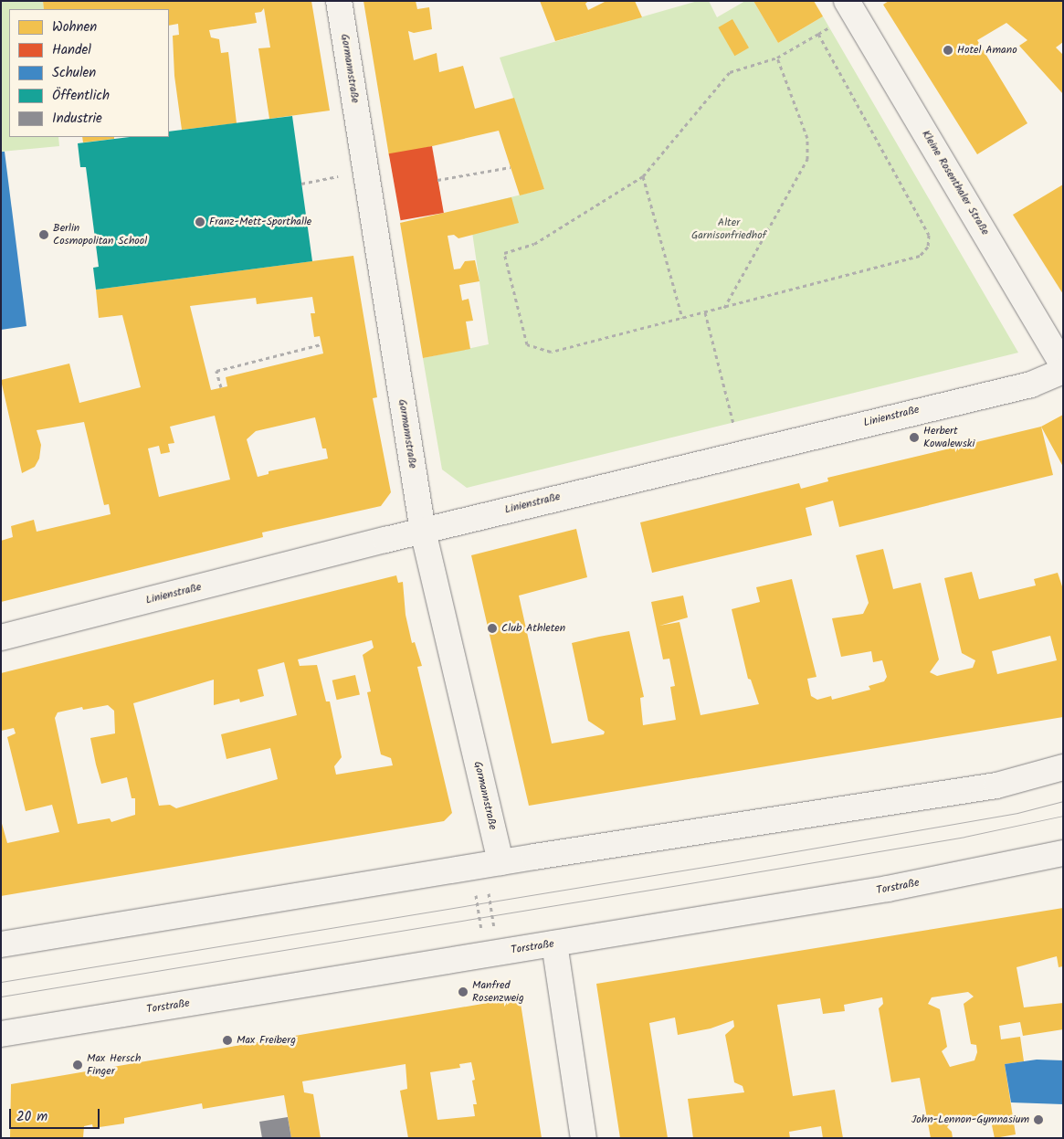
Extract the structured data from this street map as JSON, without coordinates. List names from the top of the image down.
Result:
{
  "streets": {
    "street": [
      "Gormannstraße",
      "Kleine Rosenthaler Straße",
      "Linienstraße",
      "Torstraße"
    ]
  },
  "crossings": [
    ["Gormannstraße", "Linienstraße"]
  ],
  "parks": ["Alter Garnisonfriedhof"],
  "places": [
    "Hotel Amano",
    "Franz-Mett-Sporthalle",
    "Berlin Cosmopolitan School",
    "Herbert Kowalewski",
    "Club Athleten",
    "Manfred Rosenzweig",
    "Max Freiberg",
    "Max Hersch Finger",
    "John-Lennon-Gymnasium"
  ],
  "legend": [
    "Wohnen",
    "Handel",
    "Schulen",
    "Öffentlich",
    "Industrie"
  ],
  "scale_bar": "20 m"
}
